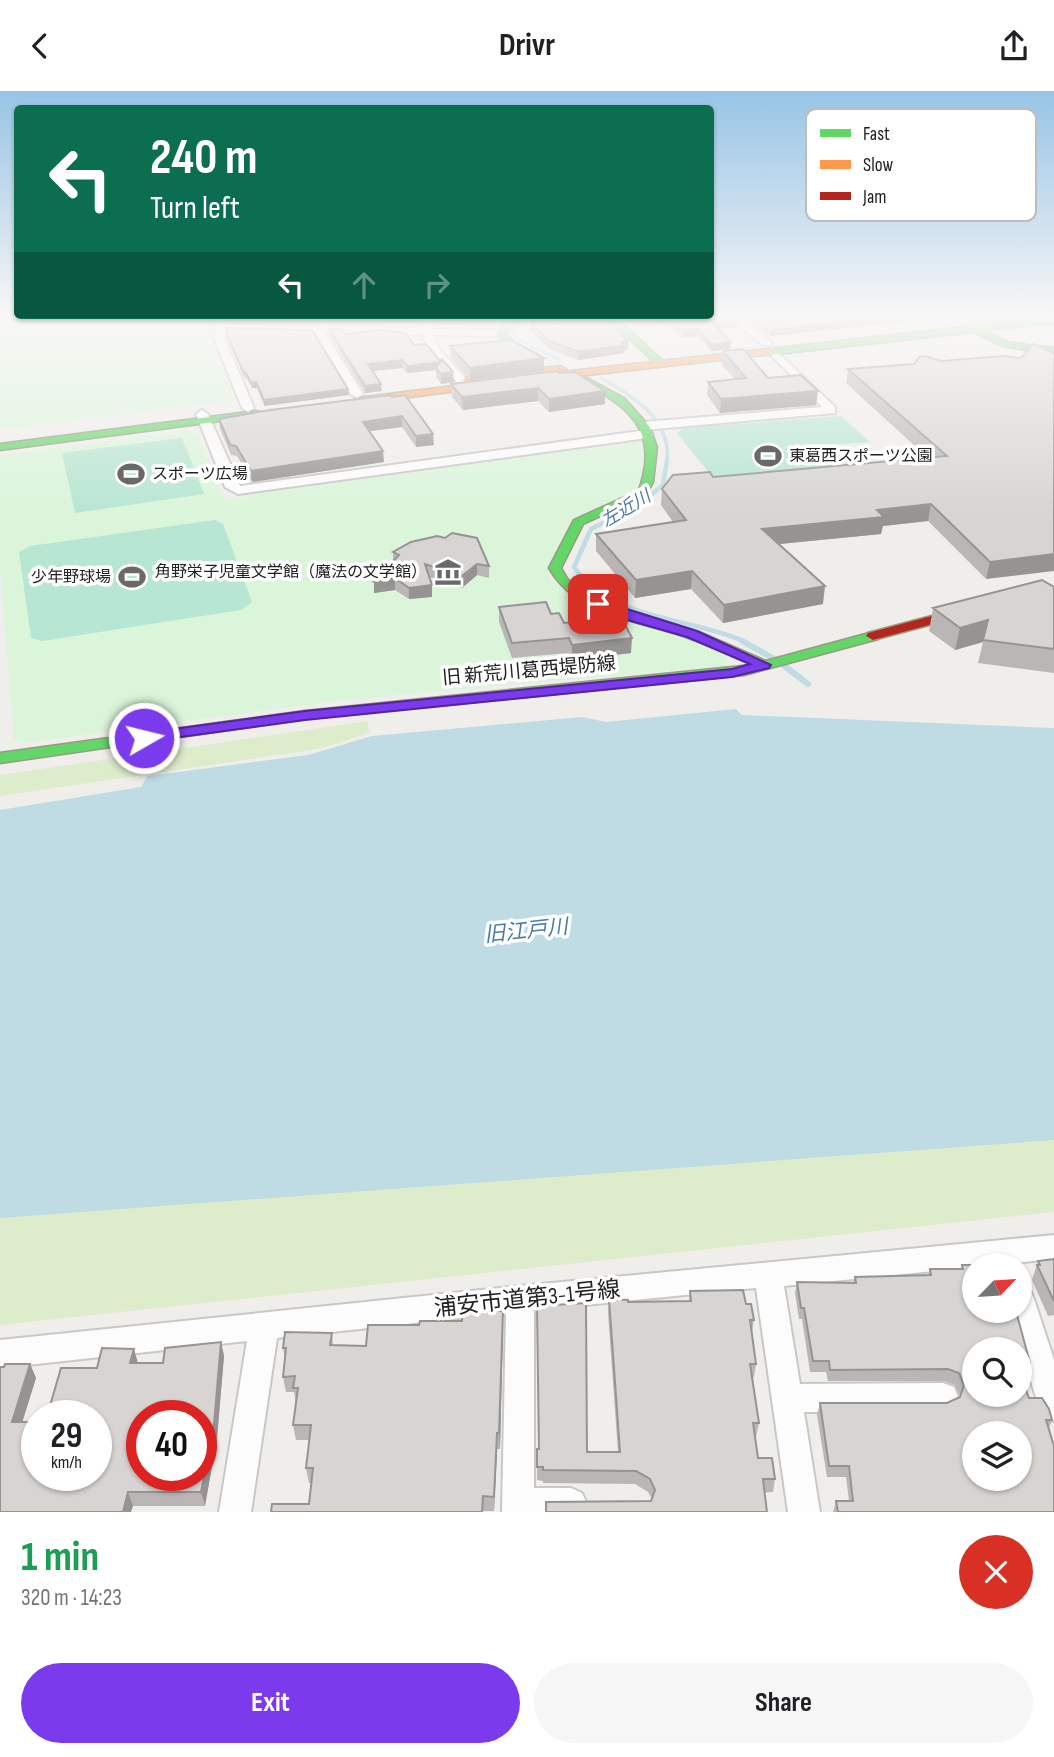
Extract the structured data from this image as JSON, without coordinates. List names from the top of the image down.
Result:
{
  "streets": {
    "street": ["旧 新荒川葛西堤防線", "浦安市道第3-1号線"]
  },
  "water": ["左近川", "旧江戸川"],
  "places": {
    "sports": ["東葛西スポーツ公園", "スポーツ広場", "少年野球場"],
    "museum": ["角野栄子児童文学館（魔法の文学館）"]
  },
  "legend": ["Fast", "Slow", "Jam"],
  "north": "top right",
  "page": {
    "header": "Drivr",
    "turn": ["240 m", "Turn left"],
    "speed": "29 km/h",
    "limit": "40",
    "heading": ["1 min", "320 m · 14:23"],
    "buttons": ["Exit", "Share"]
  }
}
